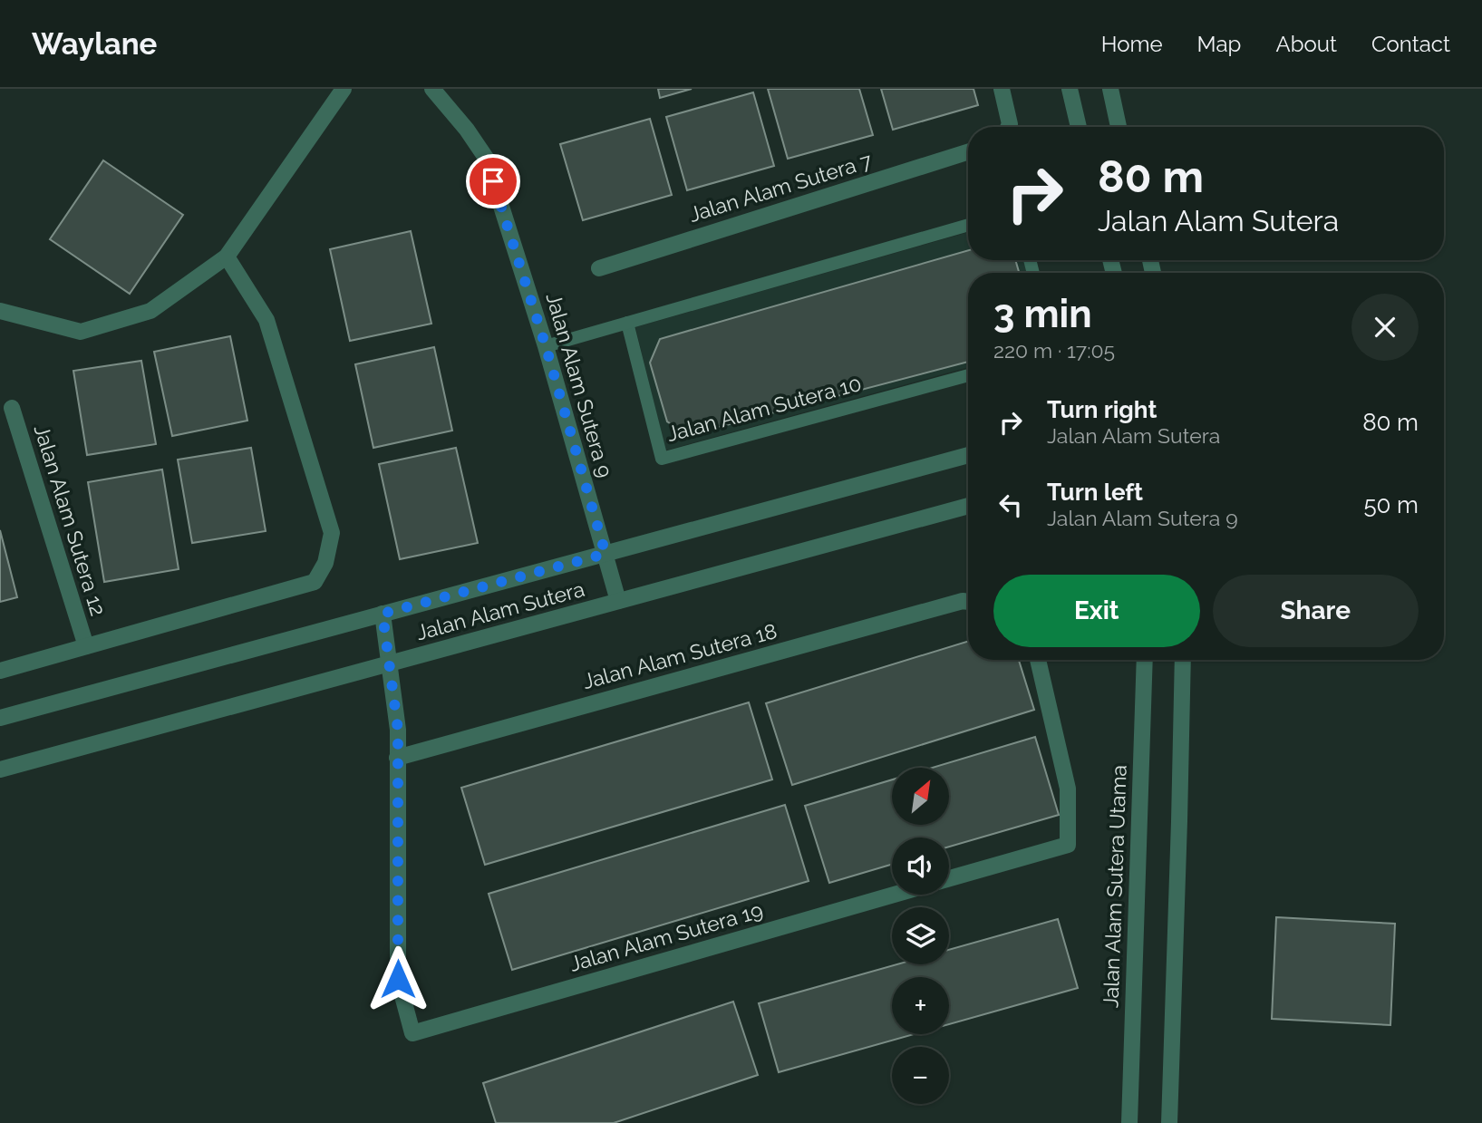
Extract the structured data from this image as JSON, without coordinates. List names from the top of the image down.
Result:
{
  "streets": {
    "street": [
      "Jalan Alam Sutera 7",
      "Jalan Alam Sutera 9",
      "Jalan Alam Sutera 12",
      "Jalan Alam Sutera",
      "Jalan Alam Sutera 18",
      "Jalan Alam Sutera Utama",
      "Jalan Alam Sutera 19"
    ],
    "lane": ["Jalan Alam Sutera 10"]
  },
  "crossings": [
    ["Jalan Alam Sutera 9", "Jalan Alam Sutera"],
    ["Jalan Alam Sutera 18", "Jalan Alam Sutera 19"]
  ],
  "north": "top right",
  "page": {
    "header": "Waylane",
    "nav": [
      "Home",
      "Map",
      "About",
      "Contact"
    ],
    "turn": ["80 m", "Jalan Alam Sutera"],
    "heading": ["3 min", "220 m · 17:05"],
    "list": [
      {
        "name": "Turn right",
        "note": "Jalan Alam Sutera",
        "value": "80 m"
      },
      {
        "name": "Turn left",
        "note": "Jalan Alam Sutera 9",
        "value": "50 m"
      }
    ],
    "buttons": ["Exit", "Share"],
    "map_buttons": ["+", "−"]
  }
}
